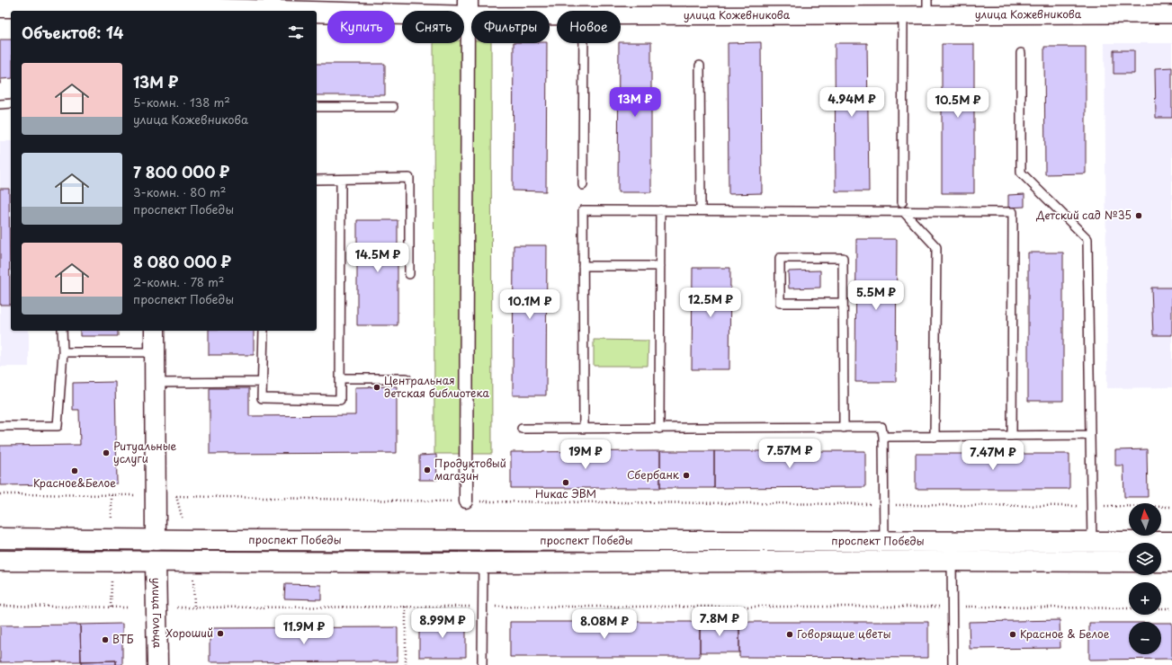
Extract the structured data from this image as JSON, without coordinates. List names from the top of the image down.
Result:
{
  "streets": {
    "main road": ["улица Кожевникова", "проспект Победы", "улица Гольца"]
  },
  "crossings": [
    ["проспект Победы", "улица Гольца"]
  ],
  "places": [
    "Детский сад №35",
    "Центральная детская библиотека",
    "Ритуальные услуги",
    "Продуктовый магазин",
    "Красное&Белое",
    "Сбербанк",
    "Никас ЭВМ",
    "Хороший",
    "Говорящие цветы",
    "Красное & Белое",
    "ВТБ"
  ],
  "north": "top",
  "page": {
    "chip": [
      "Купить",
      "Снять",
      "Фильтры",
      "Новое"
    ],
    "heading": "Объектов: 14",
    "list": [
      {
        "name": "13M ₽",
        "note": "5-комн. · 138 m² · улица Кожевникова"
      },
      {
        "name": "7 800 000 ₽",
        "note": "3-комн. · 80 m² · проспект Победы"
      },
      {
        "name": "8 080 000 ₽",
        "note": "2-комн. · 78 m² · проспект Победы"
      }
    ],
    "price": [
      "13M ₽",
      "4.94M ₽",
      "10.5M ₽",
      "14.5M ₽",
      "5.5M ₽",
      "12.5M ₽",
      "10.1M ₽",
      "7.57M ₽",
      "19M ₽",
      "7.47M ₽",
      "7.8M ₽",
      "8.99M ₽",
      "8.08M ₽",
      "11.9M ₽"
    ],
    "map_buttons": ["+", "−"]
  }
}
